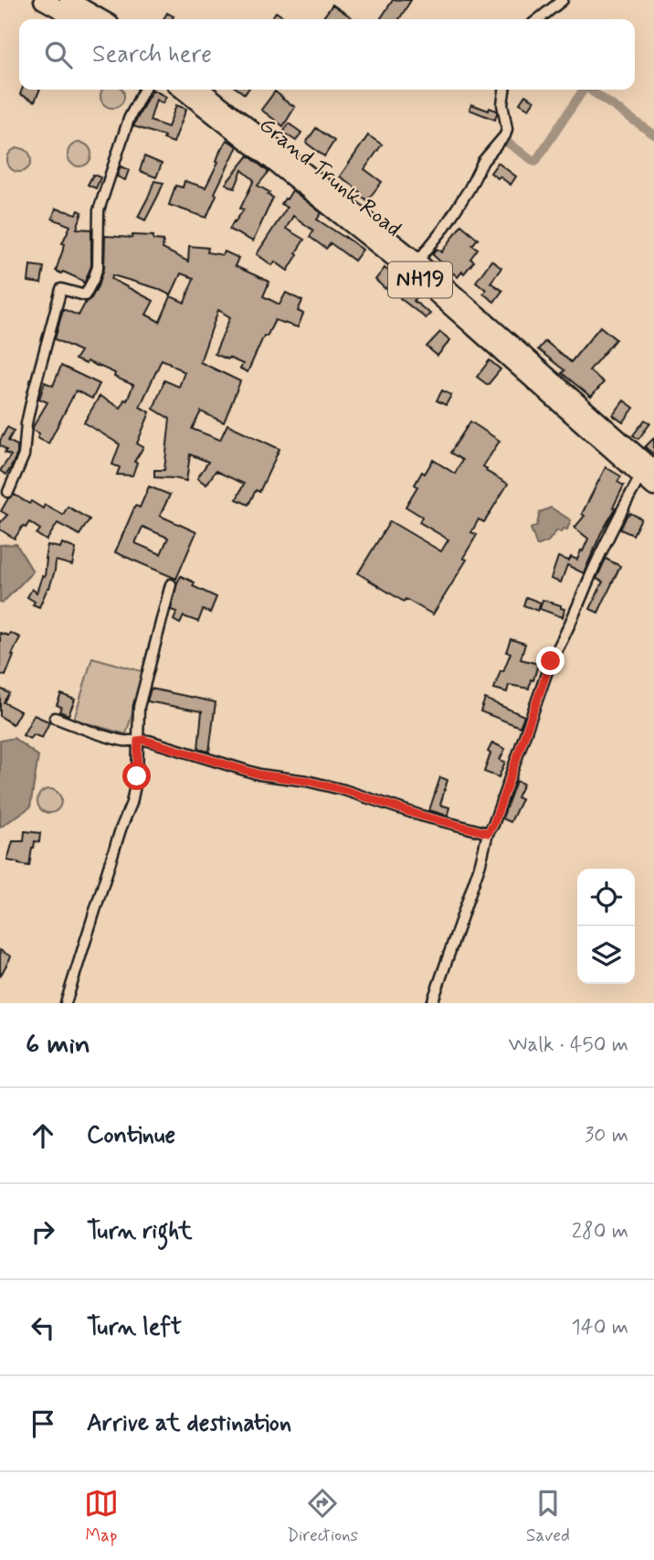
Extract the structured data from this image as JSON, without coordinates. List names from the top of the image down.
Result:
{
  "streets": {
    "highway": ["Grand Trunk Road", "NH19"]
  },
  "page": {
    "search": "Search here",
    "heading": ["6 min", "Walk · 450 m"],
    "list": [
      ["Continue", "30 m"],
      ["Turn right", "280 m"],
      ["Turn left", "140 m"],
      "Arrive at destination"
    ],
    "nav": ["Map", "Directions", "Saved"]
  }
}
